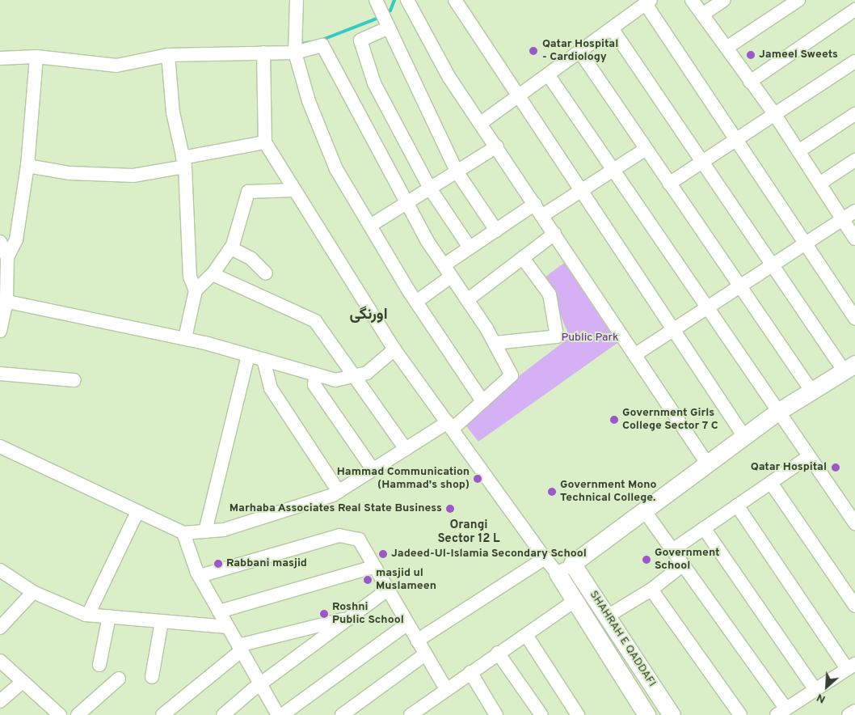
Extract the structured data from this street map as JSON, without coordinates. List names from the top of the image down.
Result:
{
  "streets": {
    "main road": ["SHAHRAH E QADDAFI"]
  },
  "districts": ["اورنگی", "Orangi Sector 12 L"],
  "parks": ["Public Park"],
  "places": [
    "Qatar Hospital - Cardiology",
    "Jameel Sweets",
    "Government Girls College Sector 7 C",
    "Qatar Hospital",
    "Hammad Communication (Hammad's shop)",
    "Government Mono Technical College.",
    "Marhaba Associates Real State Business",
    "Jadeed-Ul-Islamia Secondary School",
    "Government School",
    "Rabbani masjid",
    "masjid ul Muslameen",
    "Roshni Public School"
  ],
  "north": "bottom left"
}
